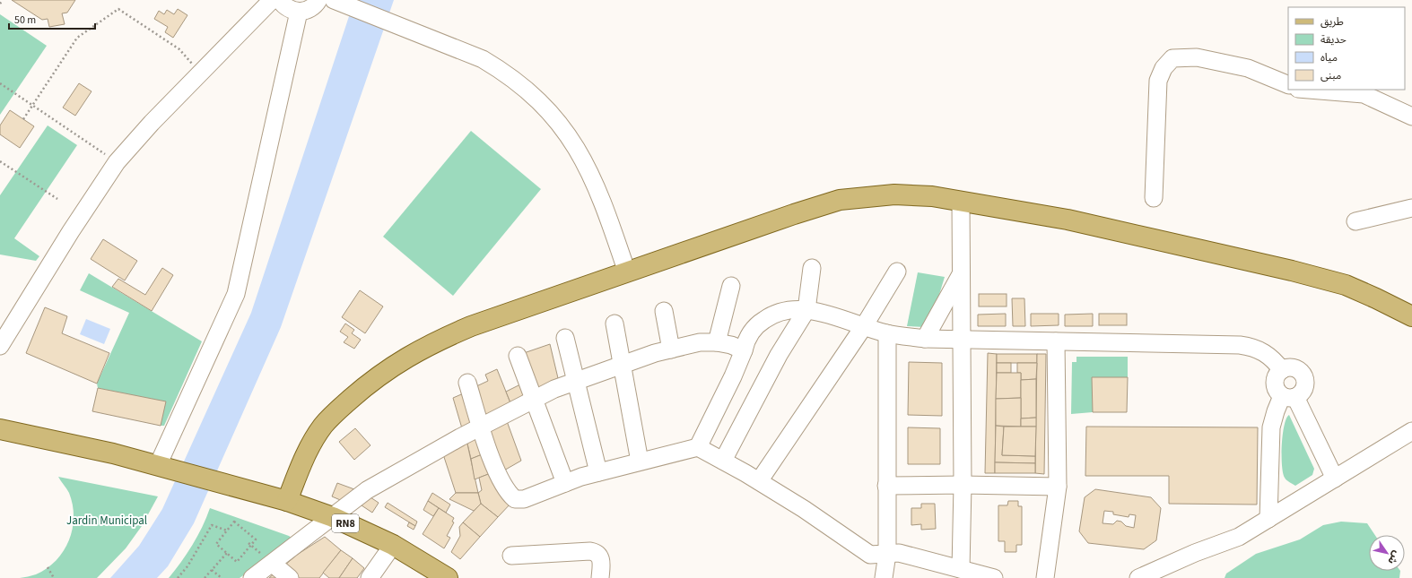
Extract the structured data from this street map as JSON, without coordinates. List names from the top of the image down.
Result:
{
  "streets": {
    "main road": ["RN8"]
  },
  "parks": ["Jardin Municipal"],
  "legend": [
    "طريق",
    "حديقة",
    "مياه",
    "مبنى"
  ],
  "scale_bar": "50 m",
  "north": "bottom right"
}
